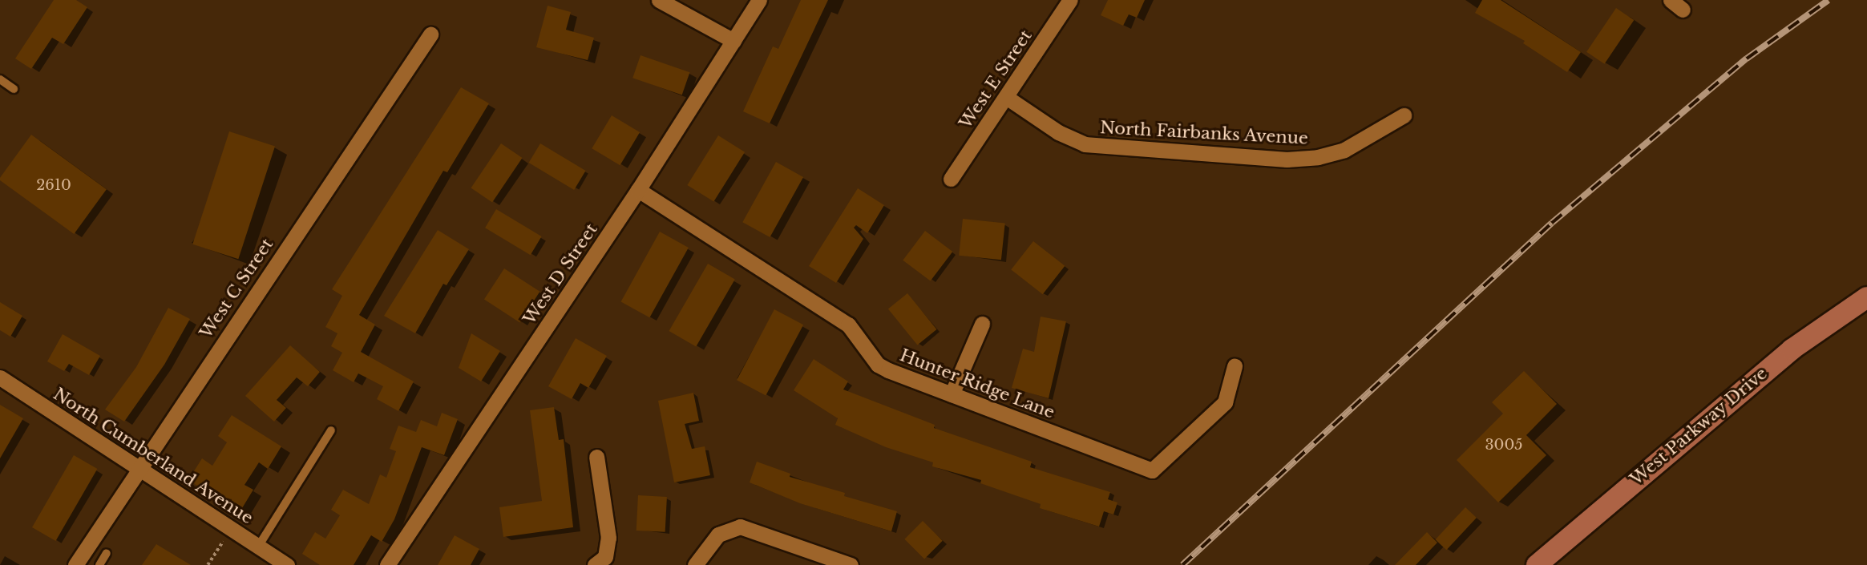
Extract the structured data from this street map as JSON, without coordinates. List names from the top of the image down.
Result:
{
  "streets": {
    "main road": ["West Parkway Drive"],
    "street": [
      "West E Street",
      "North Fairbanks Avenue",
      "West D Street",
      "West C Street",
      "Hunter Ridge Lane",
      "North Cumberland Avenue"
    ]
  },
  "crossings": [
    ["West E Street", "North Fairbanks Avenue"],
    ["West D Street", "Hunter Ridge Lane"],
    ["West C Street", "North Cumberland Avenue"]
  ],
  "house_numbers": ["2610", "3005"]
}
